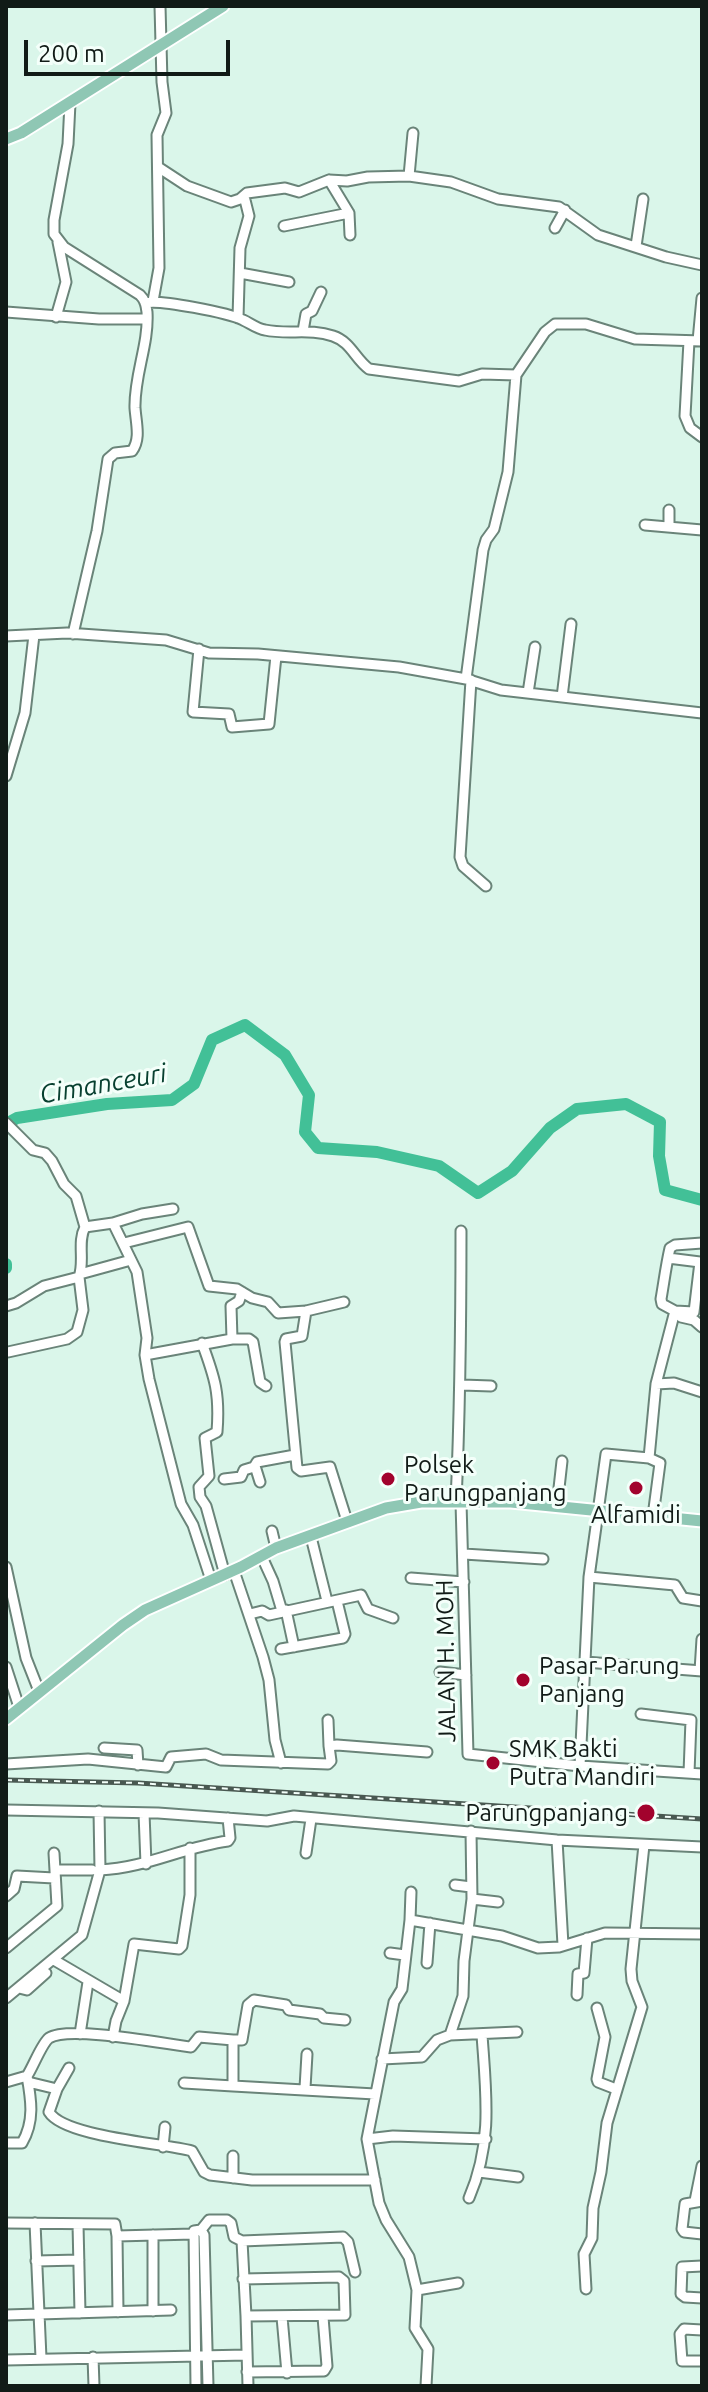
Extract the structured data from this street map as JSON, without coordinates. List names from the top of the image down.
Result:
{
  "streets": {
    "street": ["JALAN H. MOH"]
  },
  "water": ["Cimanceuri"],
  "places": [
    "Polsek Parungpanjang",
    "Alfamidi",
    "Pasar Parung Panjang",
    "SMK Bakti Putra Mandiri",
    "Parungpanjang"
  ],
  "scale_bar": "200 m"
}
